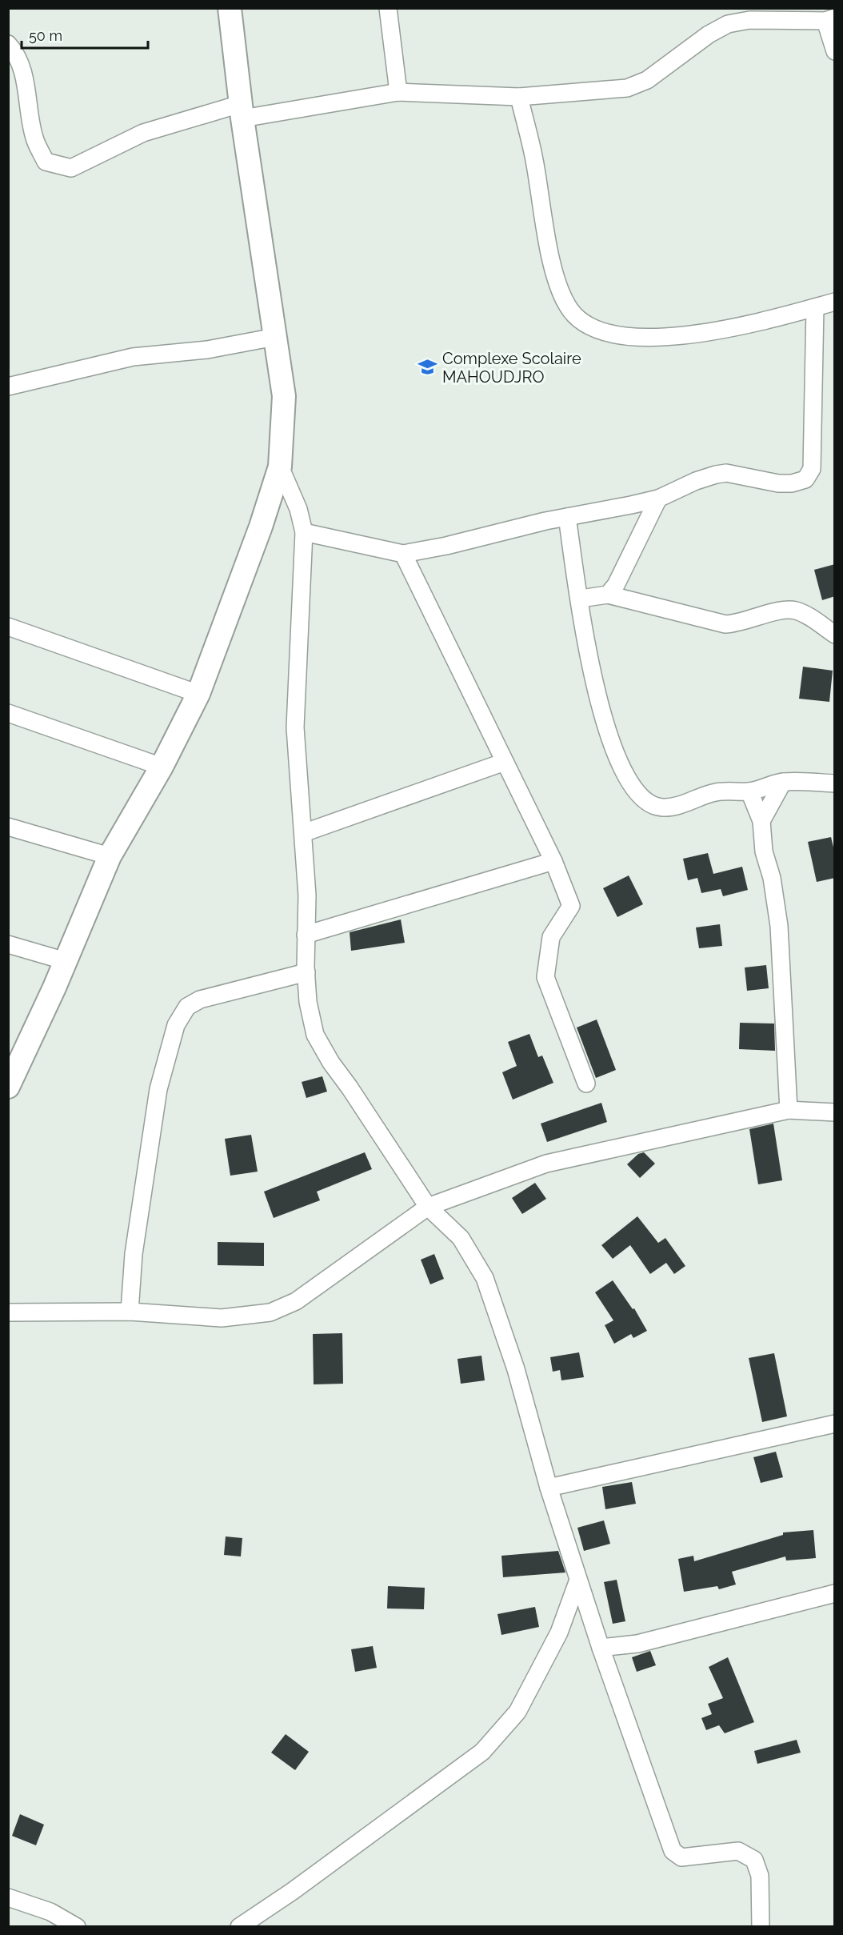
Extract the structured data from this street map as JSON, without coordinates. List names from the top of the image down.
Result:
{
  "places": {
    "school or university": ["Complexe Scolaire MAHOUDJRO"]
  },
  "scale_bar": "50 m"
}
